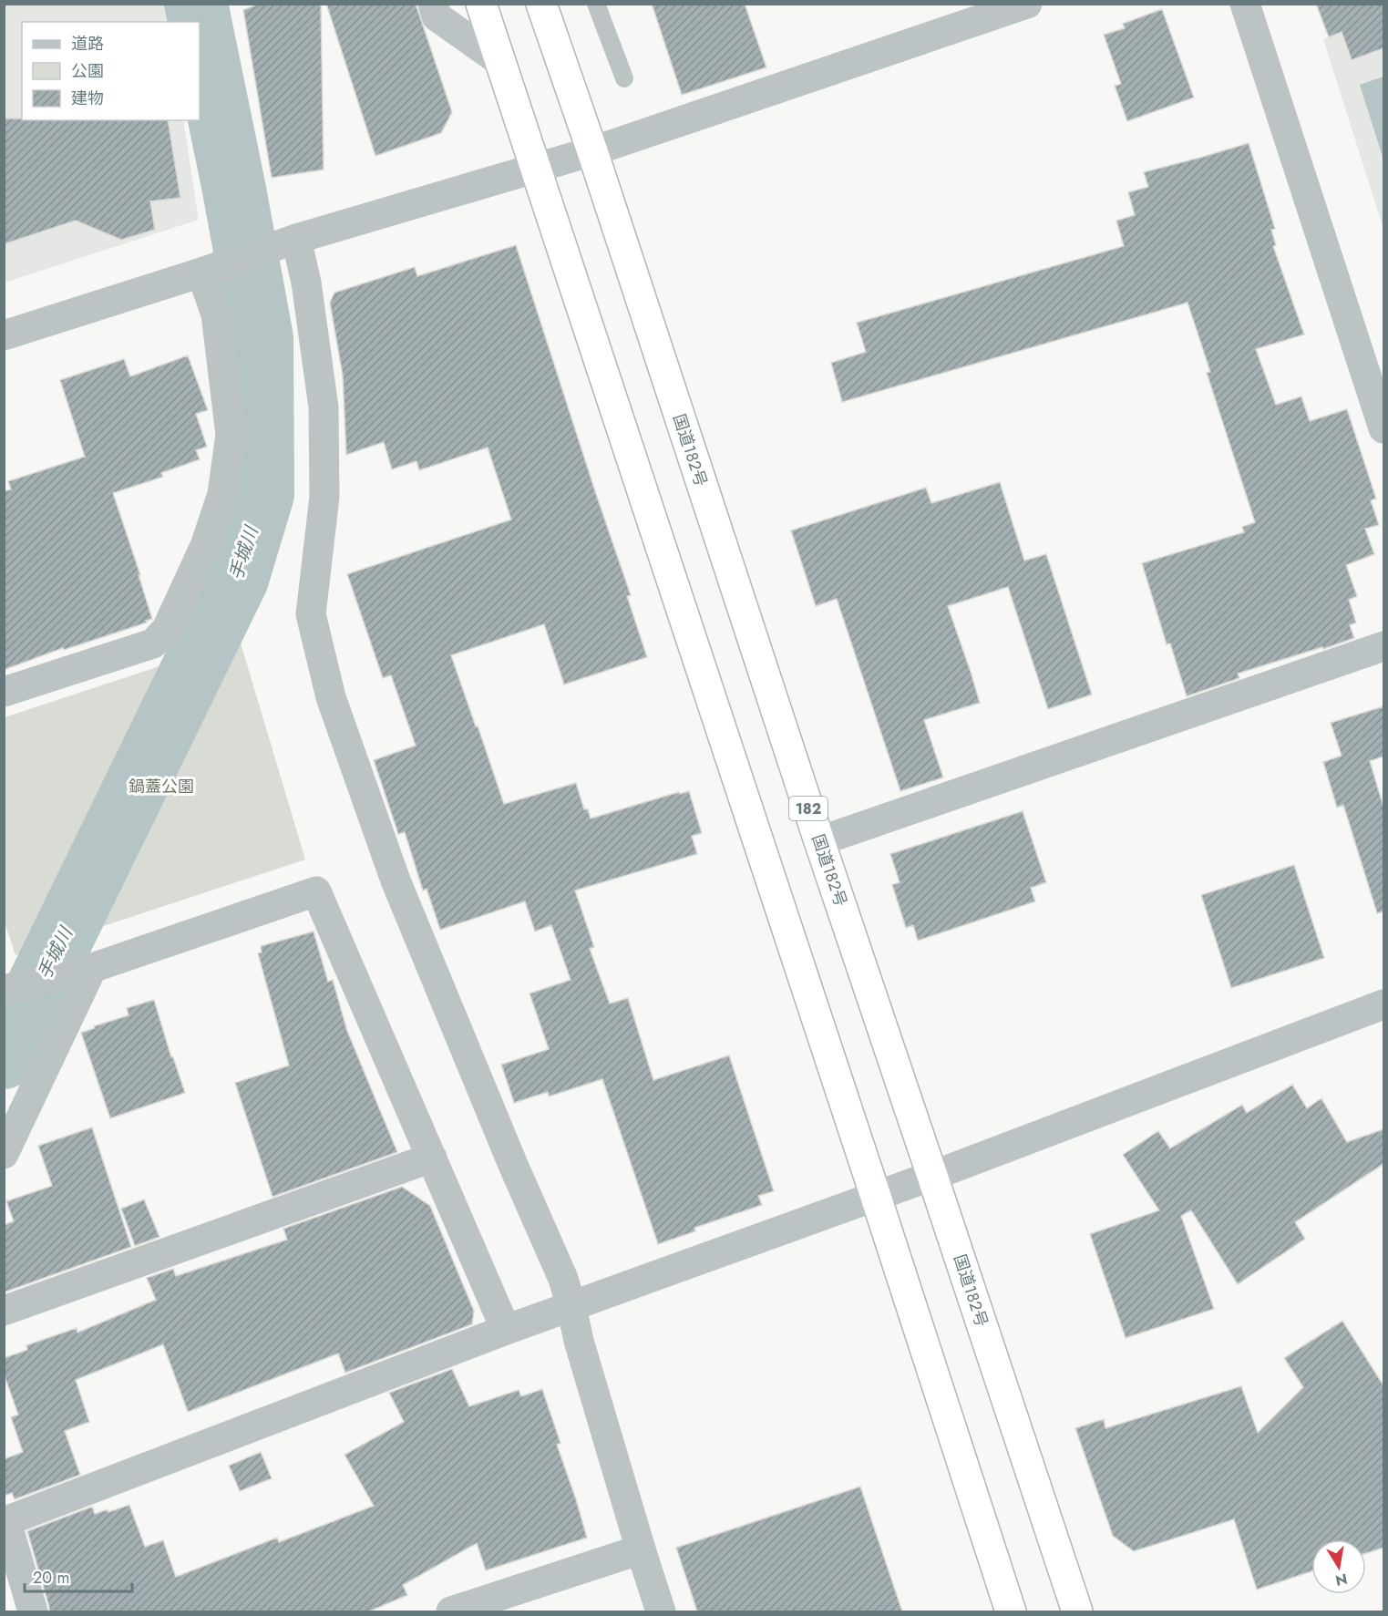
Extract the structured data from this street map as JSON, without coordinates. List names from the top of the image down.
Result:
{
  "streets": {
    "highway": ["国道182号", "182"]
  },
  "water": ["手城川"],
  "parks": ["鍋蓋公園"],
  "legend": ["道路", "公園", "建物"],
  "scale_bar": "20 m",
  "north": "bottom"
}
